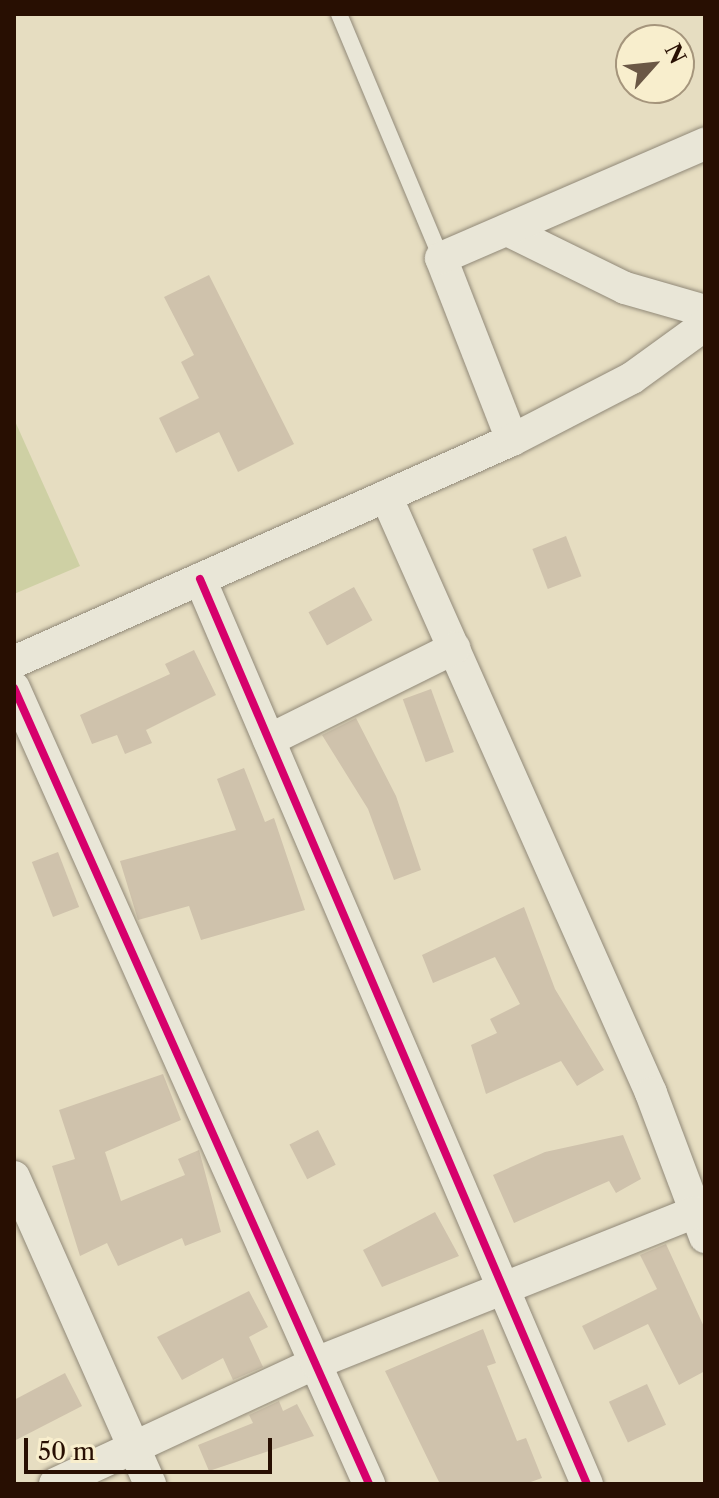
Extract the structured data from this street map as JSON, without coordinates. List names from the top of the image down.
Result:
{
  "scale_bar": "50 m",
  "north": "top right"
}
